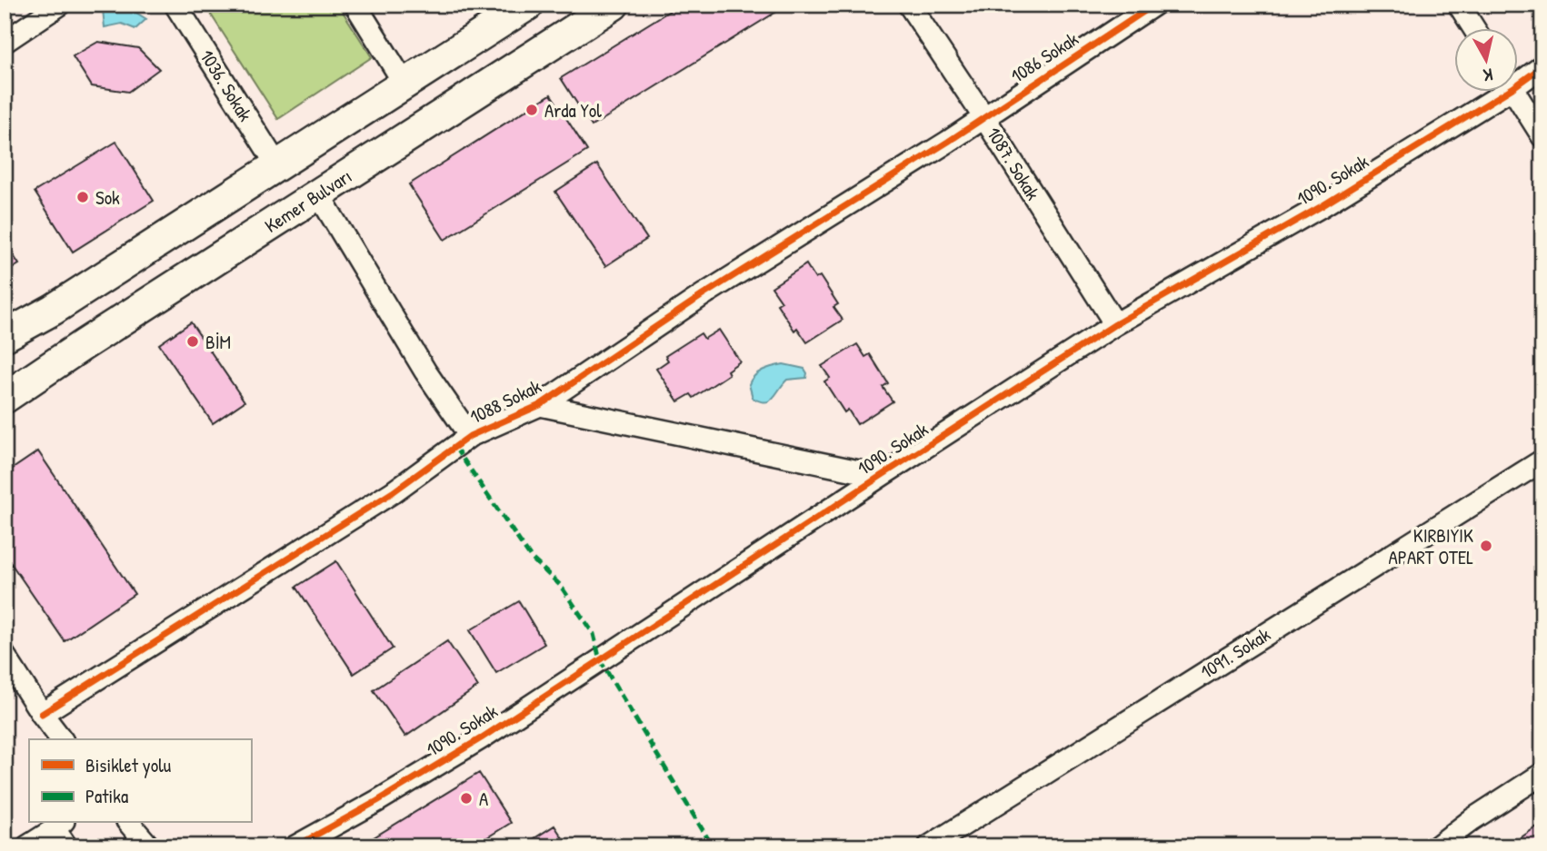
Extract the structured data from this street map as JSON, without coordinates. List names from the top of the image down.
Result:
{
  "streets": {
    "main road": ["Kemer Bulvarı"],
    "street": [
      "1086 Sokak",
      "1036. Sokak",
      "1087. Sokak",
      "1090. Sokak",
      "1088 Sokak",
      "1091. Sokak"
    ]
  },
  "crossings": [
    ["1086 Sokak", "1087. Sokak"],
    ["1086 Sokak", "1088 Sokak"],
    ["1087. Sokak", "1090. Sokak"],
    ["1087. Sokak", "1088 Sokak"]
  ],
  "places": [
    "Arda Yol",
    "Sok",
    "BİM",
    "KIRBIYIK APART OTEL",
    "A"
  ],
  "legend": ["Bisiklet yolu", "Patika"],
  "north": "bottom"
}
